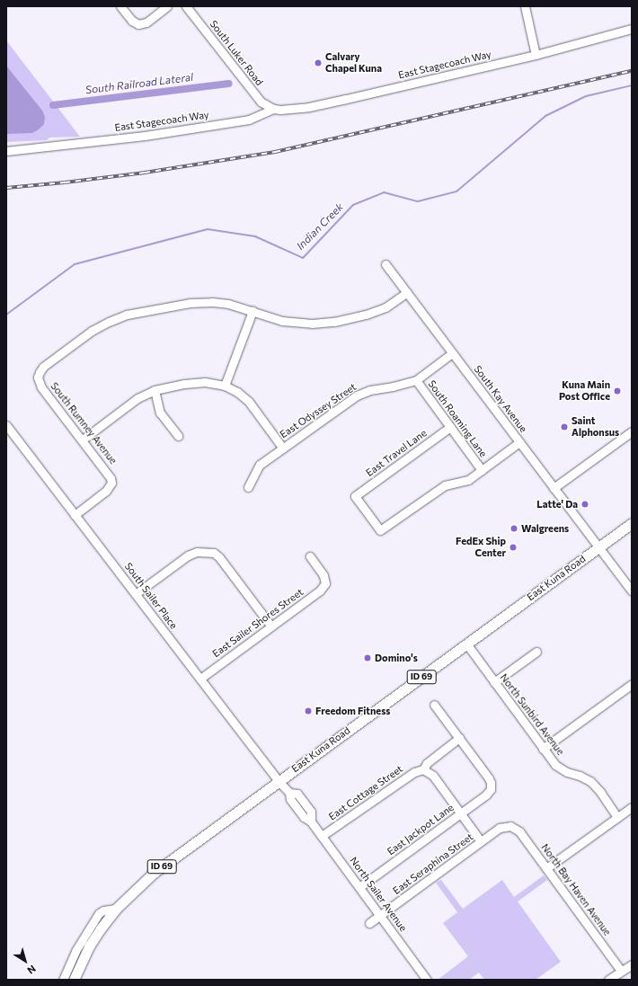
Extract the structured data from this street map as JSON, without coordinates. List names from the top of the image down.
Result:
{
  "streets": {
    "main road": ["East Kuna Road", "ID 69"],
    "street": [
      "South Luker Road",
      "East Stagecoach Way",
      "South Kay Avenue",
      "East Odyssey Street",
      "South Roaming Lane",
      "South Rumney Avenue",
      "East Travel Lane",
      "South Sailer Place",
      "East Sailer Shores Street",
      "North Sunbird Avenue",
      "East Cottage Street",
      "East Jackpot Lane",
      "East Seraphina Street",
      "North Bay Haven Avenue",
      "North Sailer Avenue"
    ]
  },
  "crossings": [
    ["South Luker Road", "East Stagecoach Way"],
    ["South Kay Avenue", "East Odyssey Street"],
    ["South Kay Avenue", "East Kuna Road"],
    ["South Kay Avenue", "ID 69"],
    ["East Odyssey Street", "South Roaming Lane"],
    ["South Roaming Lane", "East Travel Lane"],
    ["South Rumney Avenue", "South Sailer Place"],
    ["East Kuna Road", "South Sailer Place"],
    ["East Kuna Road", "ID 69"],
    ["East Kuna Road", "North Sunbird Avenue"],
    ["East Kuna Road", "North Sailer Avenue"],
    ["South Sailer Place", "East Sailer Shores Street"],
    ["South Sailer Place", "North Sailer Avenue"],
    ["East Cottage Street", "North Sailer Avenue"],
    ["East Jackpot Lane", "North Sailer Avenue"],
    ["East Seraphina Street", "North Bay Haven Avenue"],
    ["East Seraphina Street", "North Sailer Avenue"]
  ],
  "water": ["South Railroad Lateral", "Indian Creek"],
  "places": [
    "Calvary Chapel Kuna",
    "Kuna Main Post Office",
    "Saint Alphonsus",
    "Latte' Da",
    "Walgreens",
    "FedEx Ship Center",
    "Domino's",
    "Freedom Fitness"
  ],
  "north": "bottom right"
}
